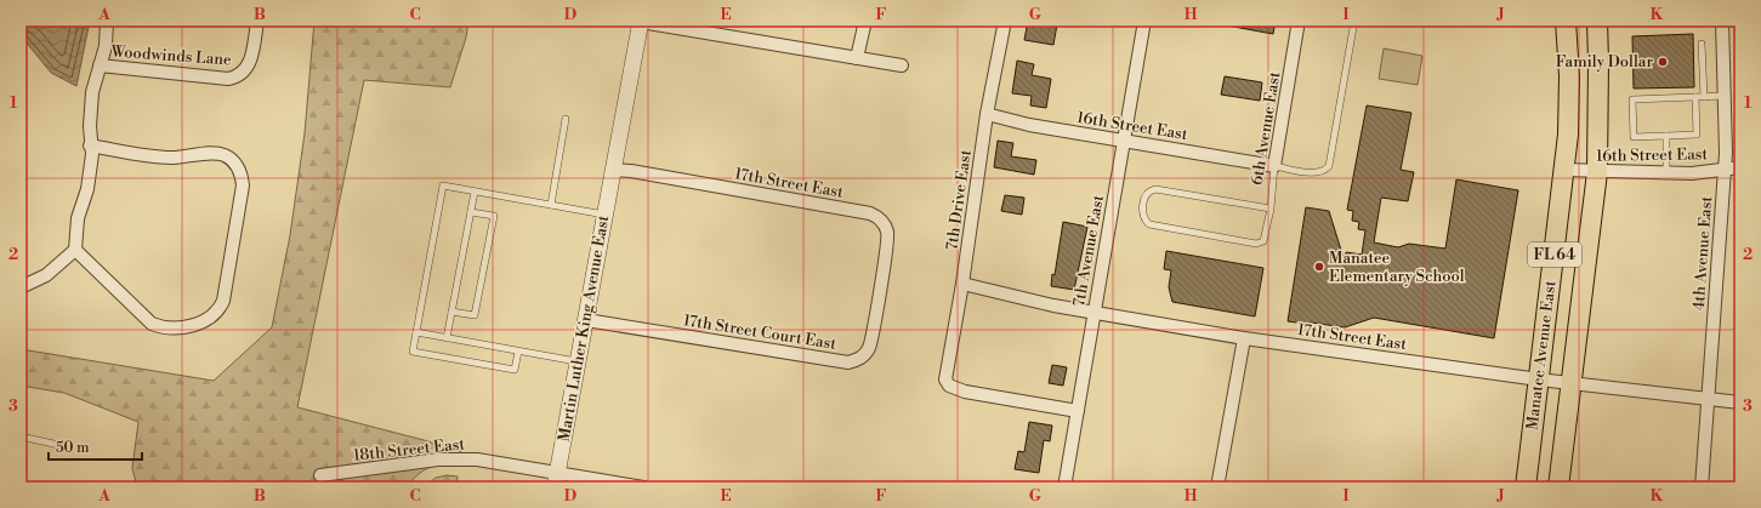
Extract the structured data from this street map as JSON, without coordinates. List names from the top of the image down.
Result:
{
  "streets": {
    "main road": ["FL 64", "Manatee Avenue East"],
    "street": [
      "Woodwinds Lane",
      "16th Street East",
      "6th Avenue East",
      "17th Street East",
      "7th Drive East",
      "7th Avenue East",
      "4th Avenue East",
      "Martin Luther King Avenue East",
      "17th Street Court East",
      "18th Street East"
    ]
  },
  "crossings": [
    ["16th Street East", "6th Avenue East"],
    ["16th Street East", "7th Drive East"],
    ["16th Street East", "7th Avenue East"],
    ["16th Street East", "4th Avenue East"],
    ["16th Street East", "Manatee Avenue East"],
    ["17th Street East", "7th Drive East"],
    ["17th Street East", "7th Avenue East"],
    ["17th Street East", "4th Avenue East"],
    ["17th Street East", "Martin Luther King Avenue East"],
    ["17th Street East", "17th Street Court East"],
    ["17th Street East", "Manatee Avenue East"],
    ["7th Drive East", "7th Avenue East"],
    ["Martin Luther King Avenue East", "17th Street Court East"],
    ["Martin Luther King Avenue East", "18th Street East"]
  ],
  "places": ["Family Dollar", "Manatee Elementary School"],
  "scale_bar": "50 m",
  "grid": {
    "columns": [
      "A",
      "B",
      "C",
      "D",
      "E",
      "F",
      "G",
      "H",
      "I",
      "J",
      "K"
    ],
    "rows": ["1", "2", "3"]
  }
}
